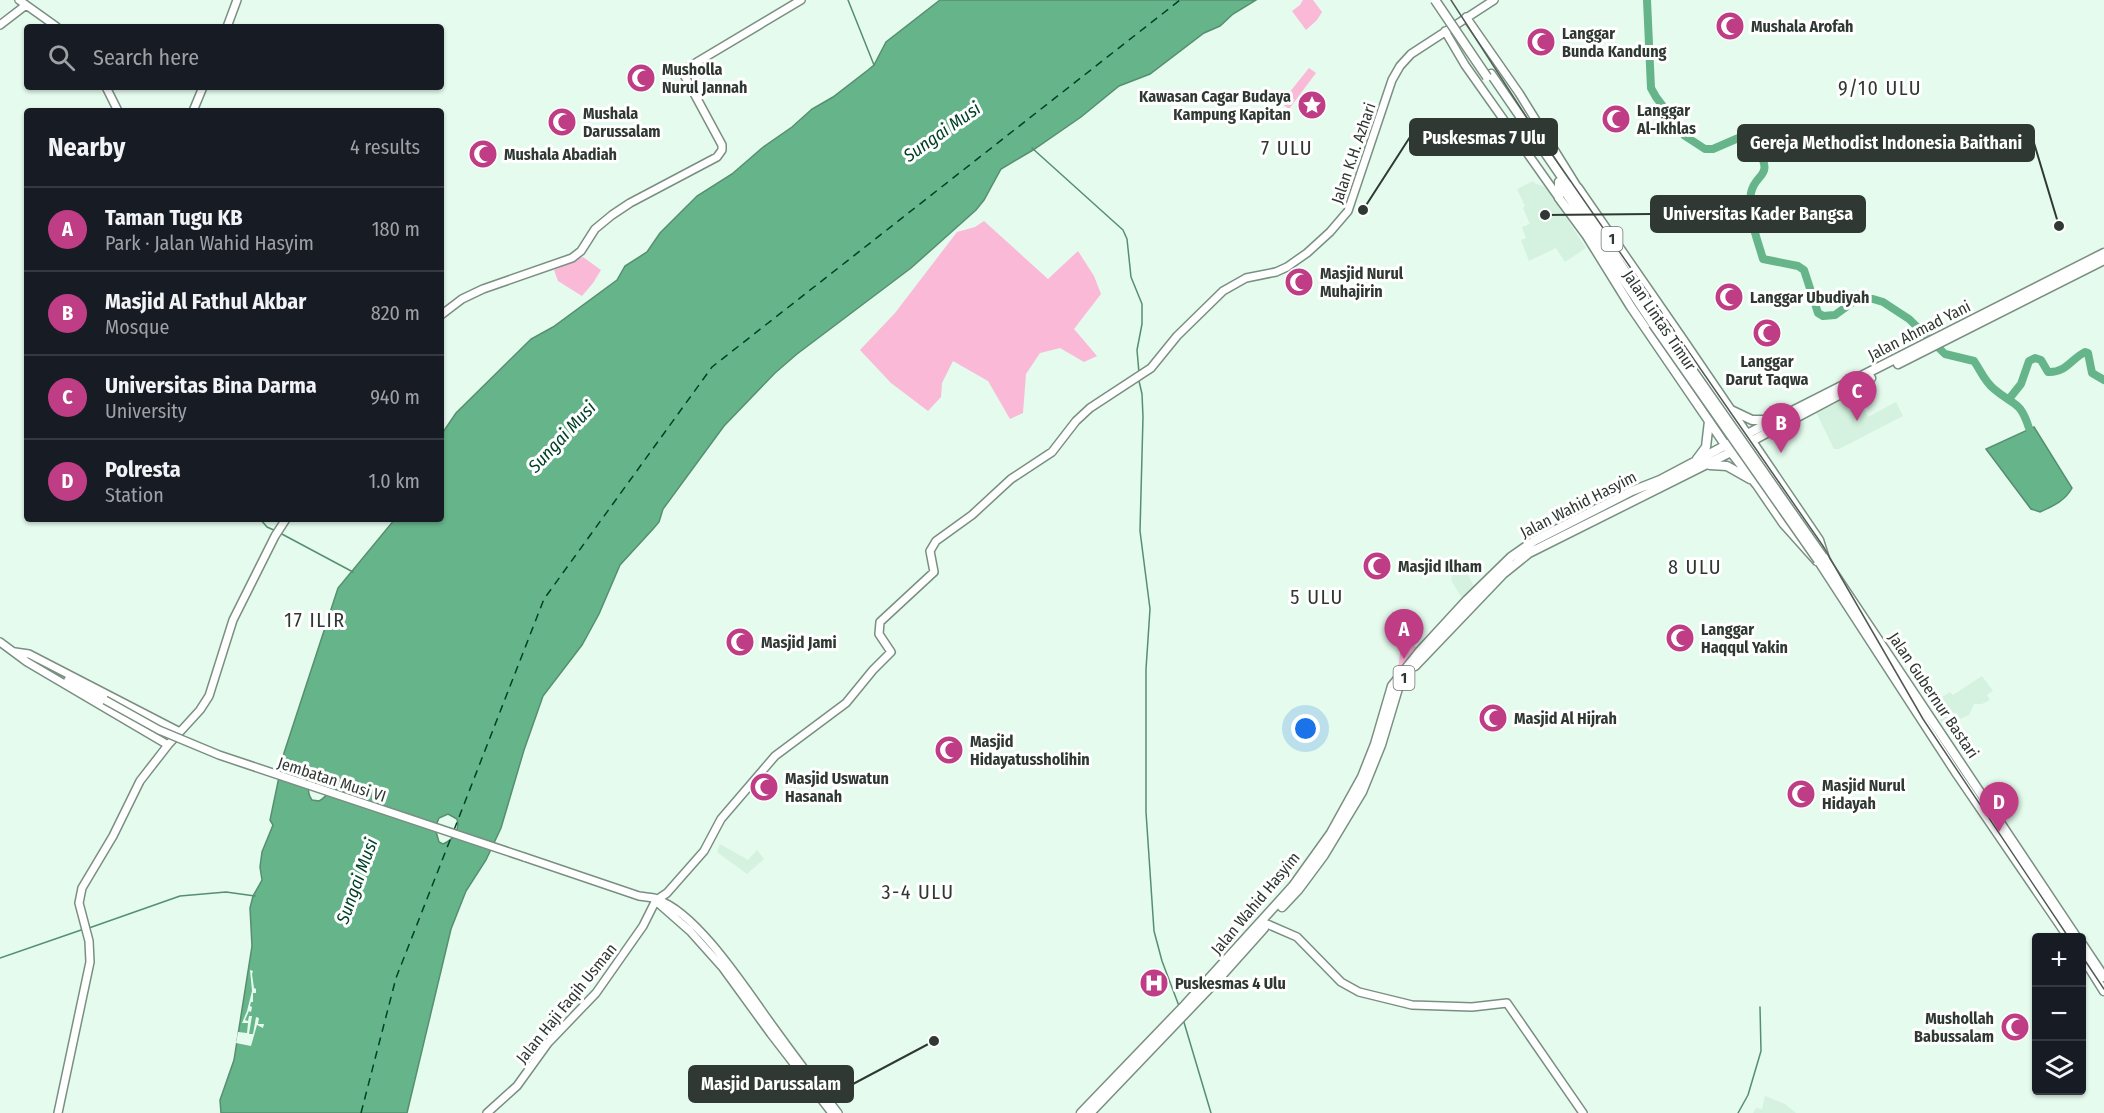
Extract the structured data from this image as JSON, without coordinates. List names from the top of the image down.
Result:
{
  "streets": {
    "highway": [
      "1",
      "Jalan Lintas Timur",
      "Jalan Ahmad Yani",
      "Jalan Wahid Hasyim",
      "Jalan Gubernur Bastari"
    ],
    "street": ["Jalan K.H. Azhari", "Jembatan Musi VI", "Jalan Haji Faqih Usman"]
  },
  "crossings": [
    ["Jalan K.H. Azhari", "Jalan Haji Faqih Usman"],
    ["1", "Jalan Gubernur Bastari"],
    ["Jalan Lintas Timur", "Jalan Ahmad Yani"],
    ["Jalan Lintas Timur", "Jalan Wahid Hasyim"],
    ["Jalan Lintas Timur", "Jalan Gubernur Bastari"],
    ["Jalan Ahmad Yani", "Jalan Wahid Hasyim"],
    ["Jalan Ahmad Yani", "Jalan Gubernur Bastari"],
    ["Jalan Wahid Hasyim", "Jalan Gubernur Bastari"],
    ["Jembatan Musi VI", "Jalan Haji Faqih Usman"]
  ],
  "districts": [
    "9/10 ULU",
    "7 ULU",
    "8 ULU",
    "5 ULU",
    "17 ILIR",
    "3-4 ULU"
  ],
  "water": ["Sungai Musi"],
  "places": {
    "mosque": [
      "Mushala Arofah",
      "Langgar Bunda Kandung",
      "Musholla Nurul Jannah",
      "Langgar Al-Ikhlas",
      "Mushala Darussalam",
      "Mushala Abadiah",
      "Masjid Nurul Muhajirin",
      "Langgar Ubudiyah",
      "Langgar Darut Taqwa",
      "Masjid Ilham",
      "Langgar Haqqul Yakin",
      "Masjid Jami",
      "Masjid Al Hijrah",
      "Masjid Hidayatussholihin",
      "Masjid Uswatun Hasanah",
      "Masjid Nurul Hidayah",
      "Mushollah Babussalam"
    ],
    "place": ["Kawasan Cagar Budaya Kampung Kapitan"],
    "other": [
      "Puskesmas 7 Ulu",
      "Universitas Kader Bangsa",
      "Gereja Methodist Indonesia Baithani",
      "Masjid Darussalam"
    ],
    "hospital": ["Puskesmas 4 Ulu"]
  },
  "page": {
    "search": "Search here",
    "heading": ["Nearby", "4 results"],
    "list": [
      {
        "mark": "A",
        "name": "Taman Tugu KB",
        "note": "Park · Jalan Wahid Hasyim",
        "value": "180 m"
      },
      {
        "mark": "B",
        "name": "Masjid Al Fathul Akbar",
        "note": "Mosque",
        "value": "820 m"
      },
      {
        "mark": "C",
        "name": "Universitas Bina Darma",
        "note": "University",
        "value": "940 m"
      },
      {
        "mark": "D",
        "name": "Polresta",
        "note": "Station",
        "value": "1.0 km"
      }
    ],
    "pins": [
      "C",
      "B",
      "A",
      "D"
    ],
    "map_buttons": ["+", "−"]
  }
}
